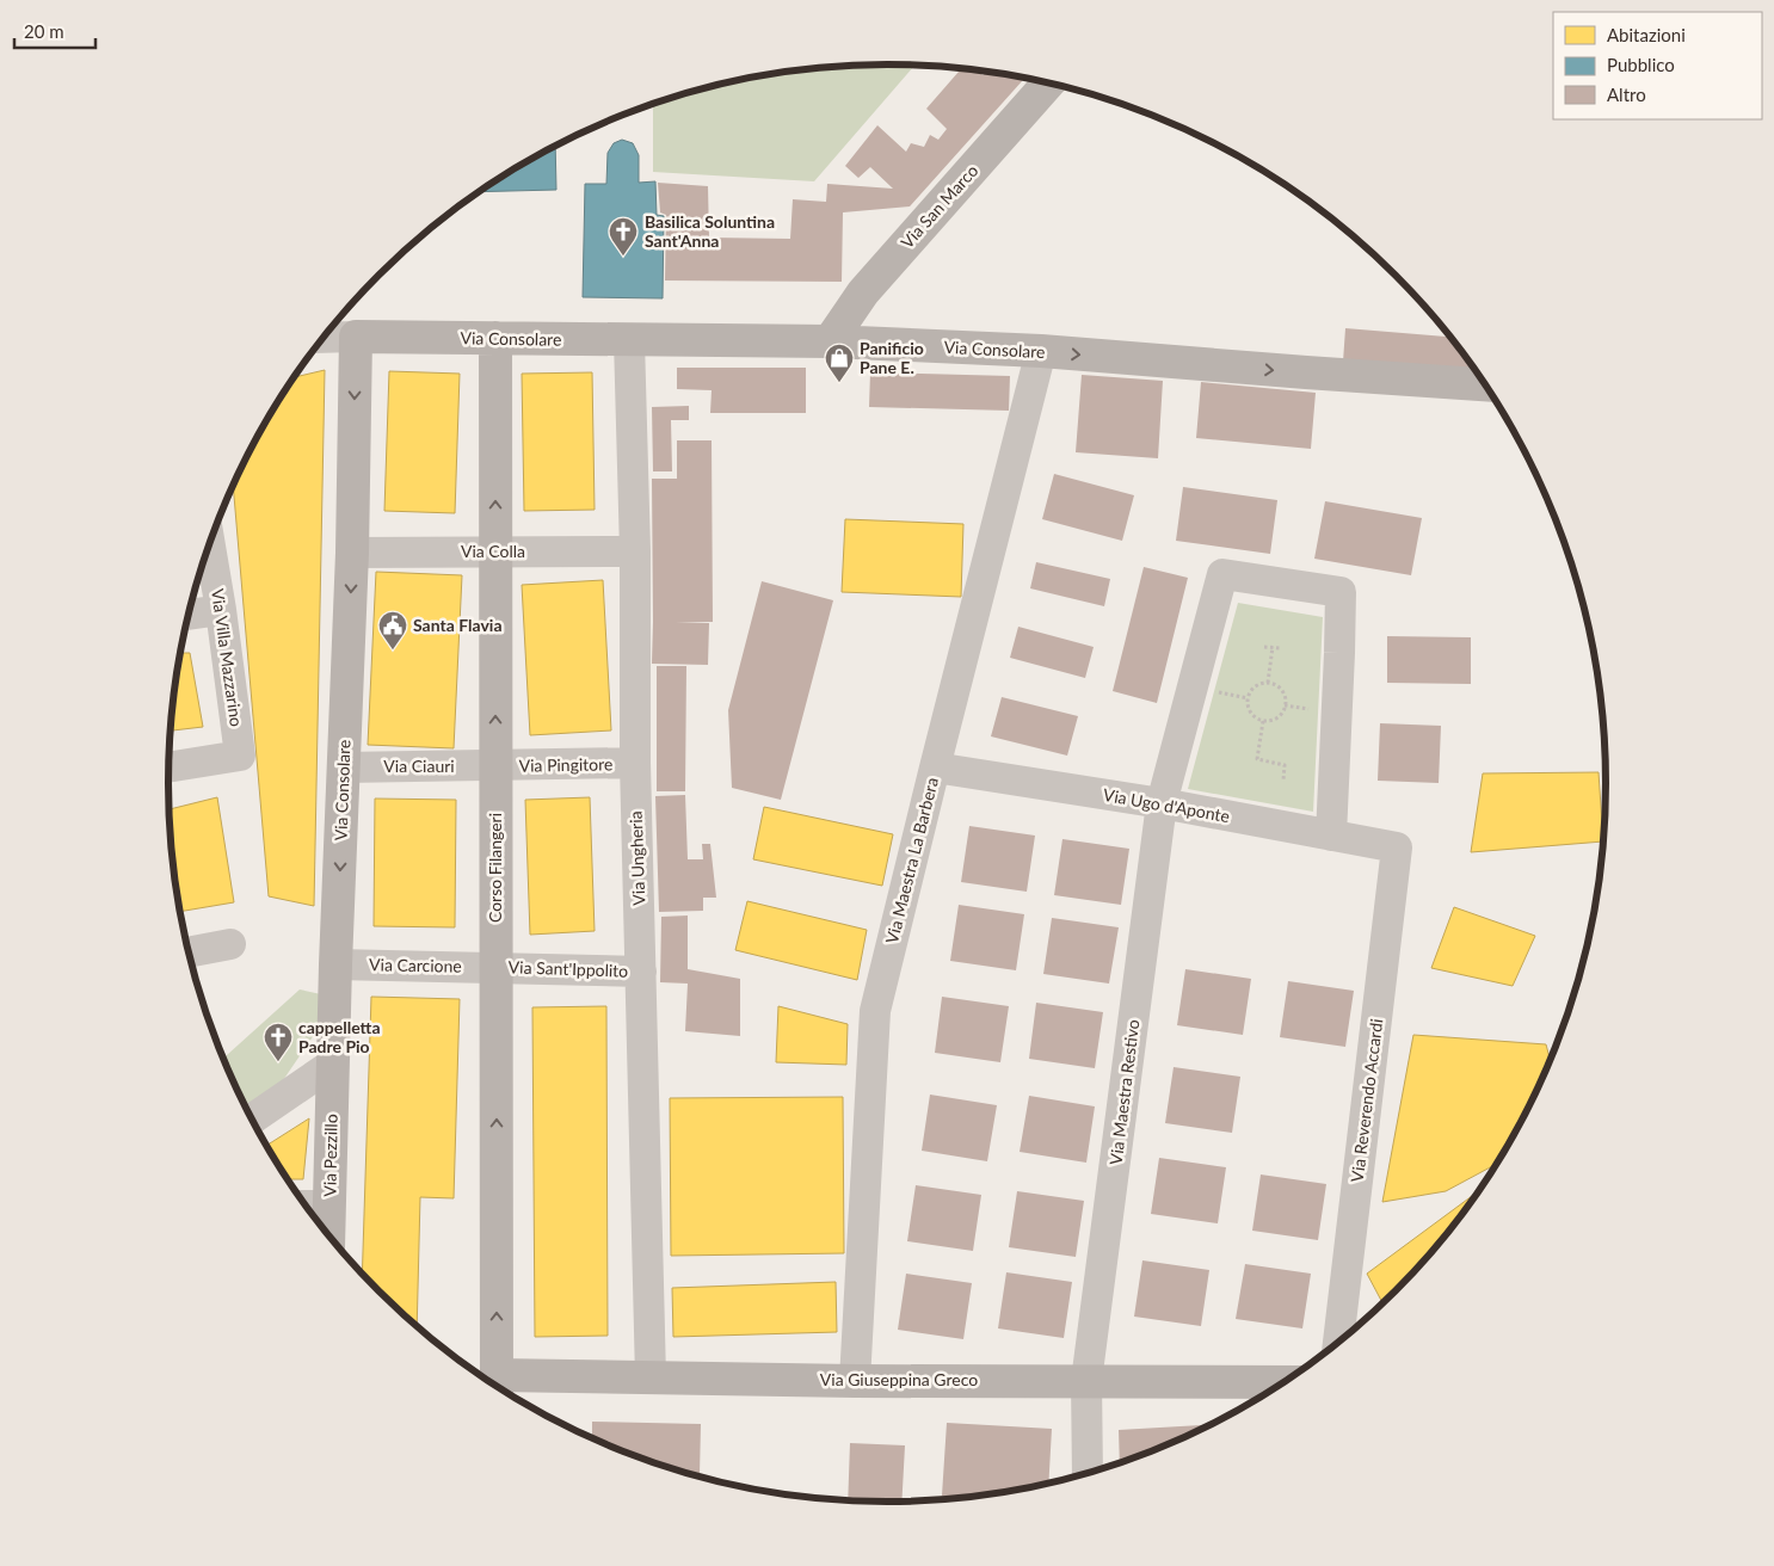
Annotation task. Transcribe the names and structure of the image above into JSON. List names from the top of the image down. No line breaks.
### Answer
{"streets":{"street":["Via San Marco","Via Consolare","Via Colla","Via Villa Mazzarino","Via Pingitore","Via Ciauri","Via Ugo d'Aponte","Via Ungheria","Via Maestra La Barbera","Corso Filangeri","Via Carcione","Via Sant'Ippolito","Via Maestra Restivo","Via Reverendo Accardi","Via Pezzillo","Via Giuseppina Greco"]},"crossings":[["Via San Marco","Via Consolare"],["Via Consolare","Via Colla"],["Via Consolare","Via Ciauri"],["Via Consolare","Via Ungheria"],["Via Consolare","Via Maestra La Barbera"],["Via Consolare","Corso Filangeri"],["Via Consolare","Via Carcione"],["Via Consolare","Via Pezzillo"],["Via Colla","Via Ungheria"],["Via Colla","Corso Filangeri"],["Via Pingitore","Via Ciauri"],["Via Pingitore","Via Ungheria"],["Via Pingitore","Corso Filangeri"],["Via Ciauri","Corso Filangeri"],["Via Ugo d'Aponte","Via Maestra La Barbera"],["Via Ugo d'Aponte","Via Maestra Restivo"],["Via Ugo d'Aponte","Via Reverendo Accardi"],["Via Ungheria","Via Sant'Ippolito"],["Via Ungheria","Via Giuseppina Greco"],["Via Maestra La Barbera","Via Giuseppina Greco"],["Corso Filangeri","Via Carcione"],["Corso Filangeri","Via Sant'Ippolito"],["Via Carcione","Via Sant'Ippolito"],["Via Maestra Restivo","Via Giuseppina Greco"]],"one_way":["Corso Filangeri"],"places":{"church":["Basilica Soluntina Sant'Anna","cappelletta Padre Pio"],"shop":["Panificio Pane E."],"public building":["Santa Flavia"]},"legend":["Abitazioni","Pubblico","Altro"],"scale_bar":"20 m"}
